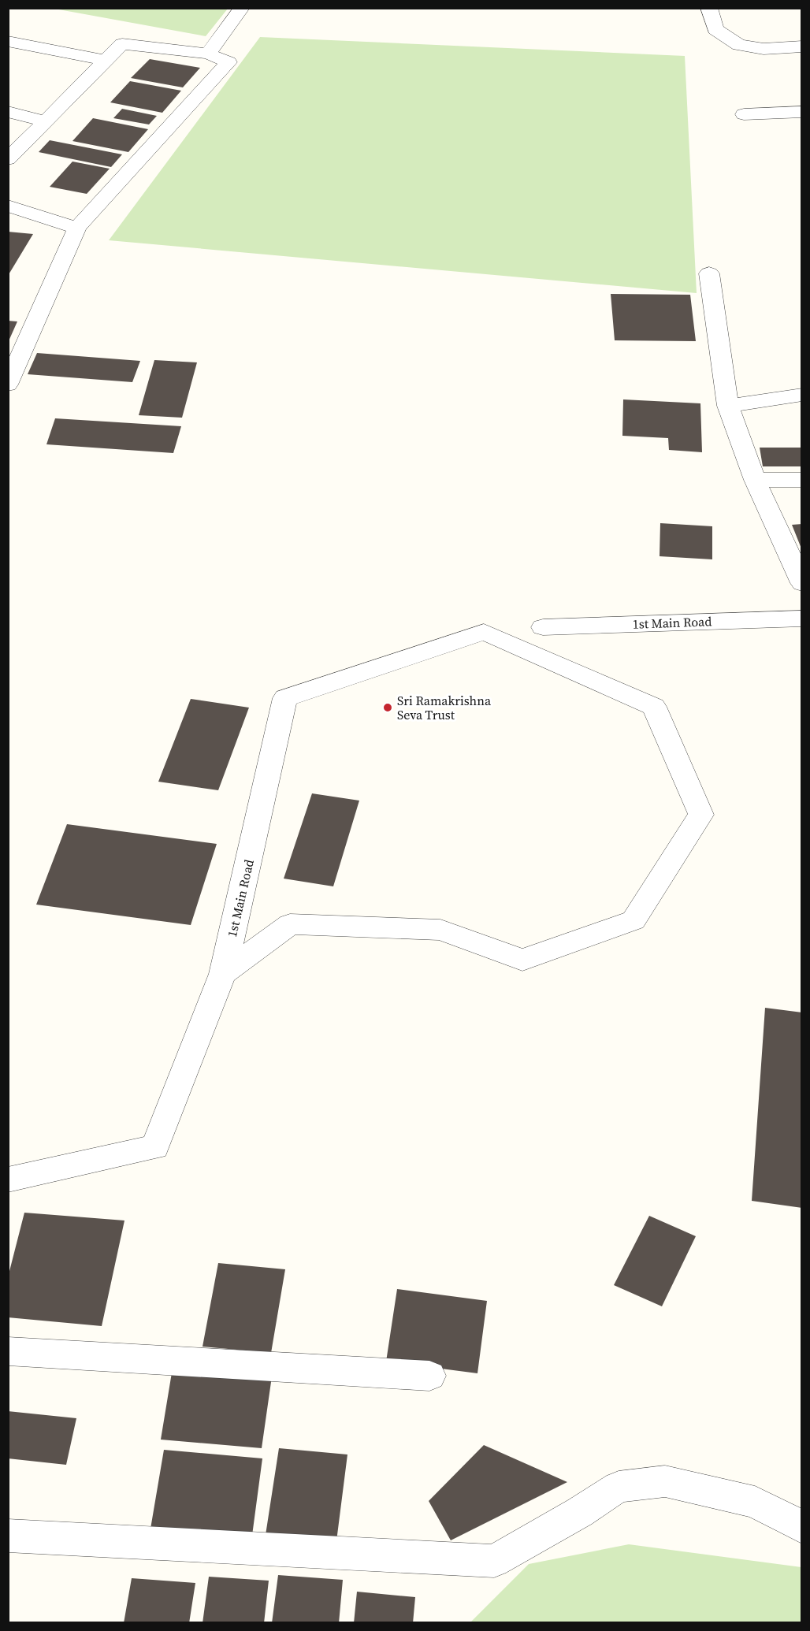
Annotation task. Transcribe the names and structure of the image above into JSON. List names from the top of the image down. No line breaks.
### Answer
{"streets":{"street":["1st Main Road"]},"places":["Sri Ramakrishna Seva Trust"]}
